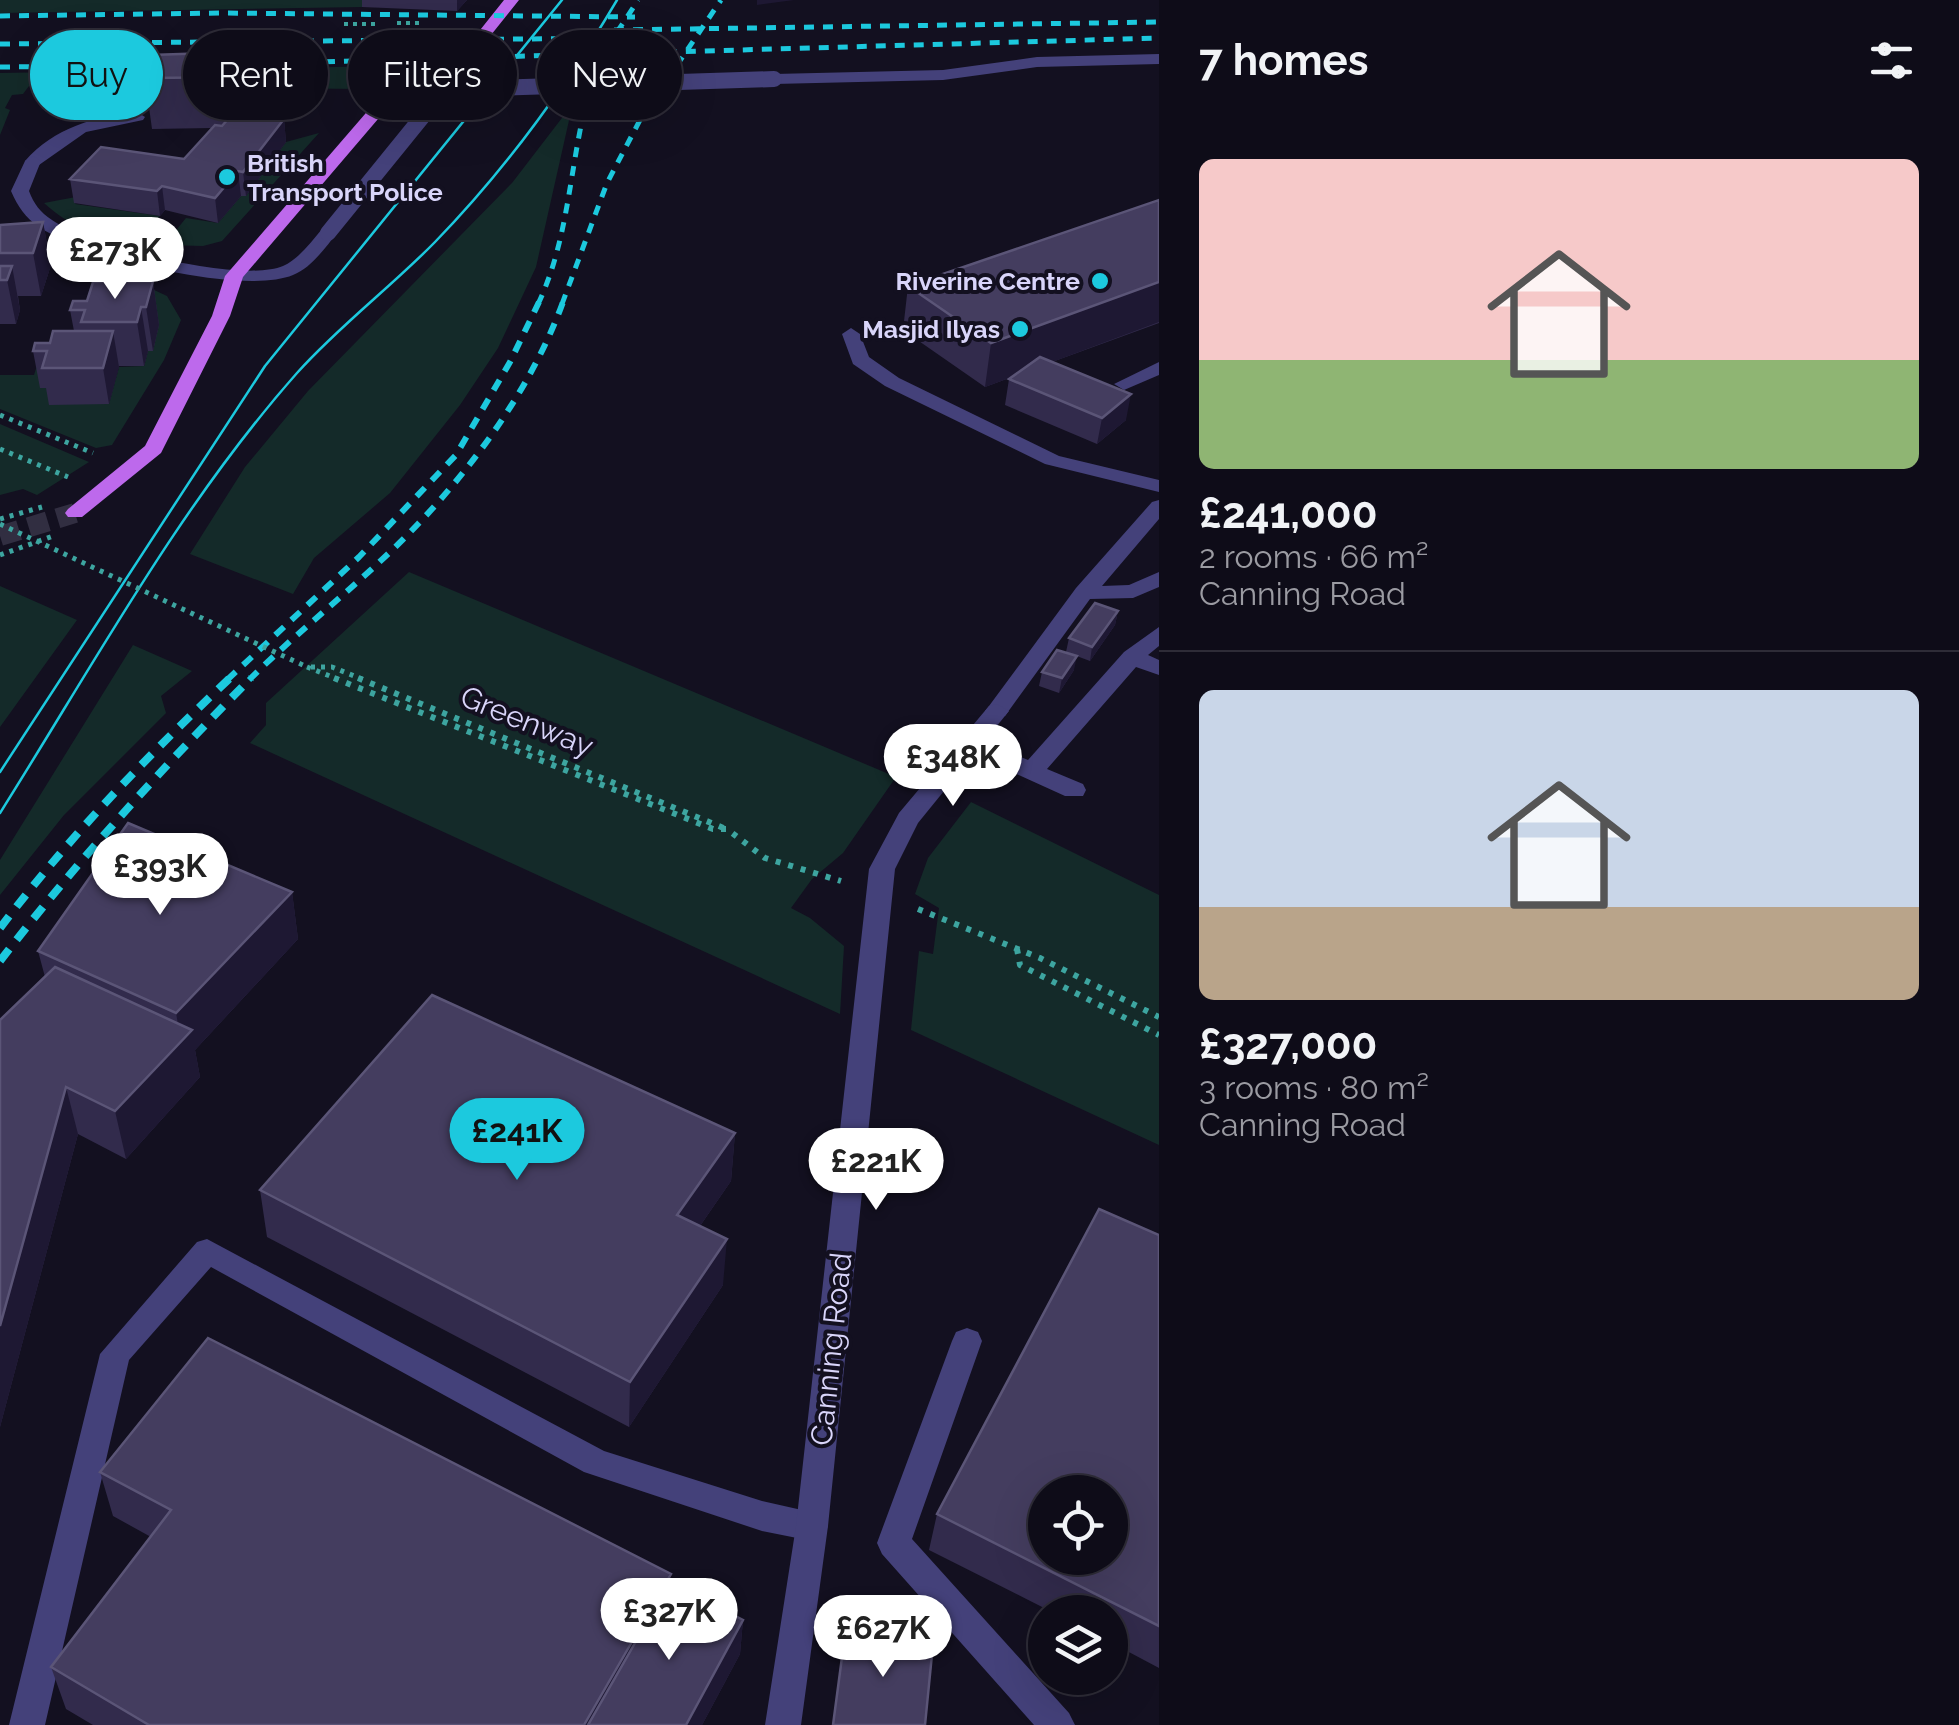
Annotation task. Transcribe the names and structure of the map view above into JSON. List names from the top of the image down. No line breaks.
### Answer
{"streets":{"street":["Canning Road"],"path":["Greenway"]},"places":["British Transport Police","Riverine Centre","Masjid Ilyas"],"page":{"heading":"7 homes","chip":["Buy","Rent","Filters","New"],"list":[{"name":"£241,000","note":"2 rooms · 66 m² · Canning Road"},{"name":"£327,000","note":"3 rooms · 80 m² · Canning Road"}],"price":["£273K","£348K","£393K","£241K","£221K","£327K","£627K"]}}
